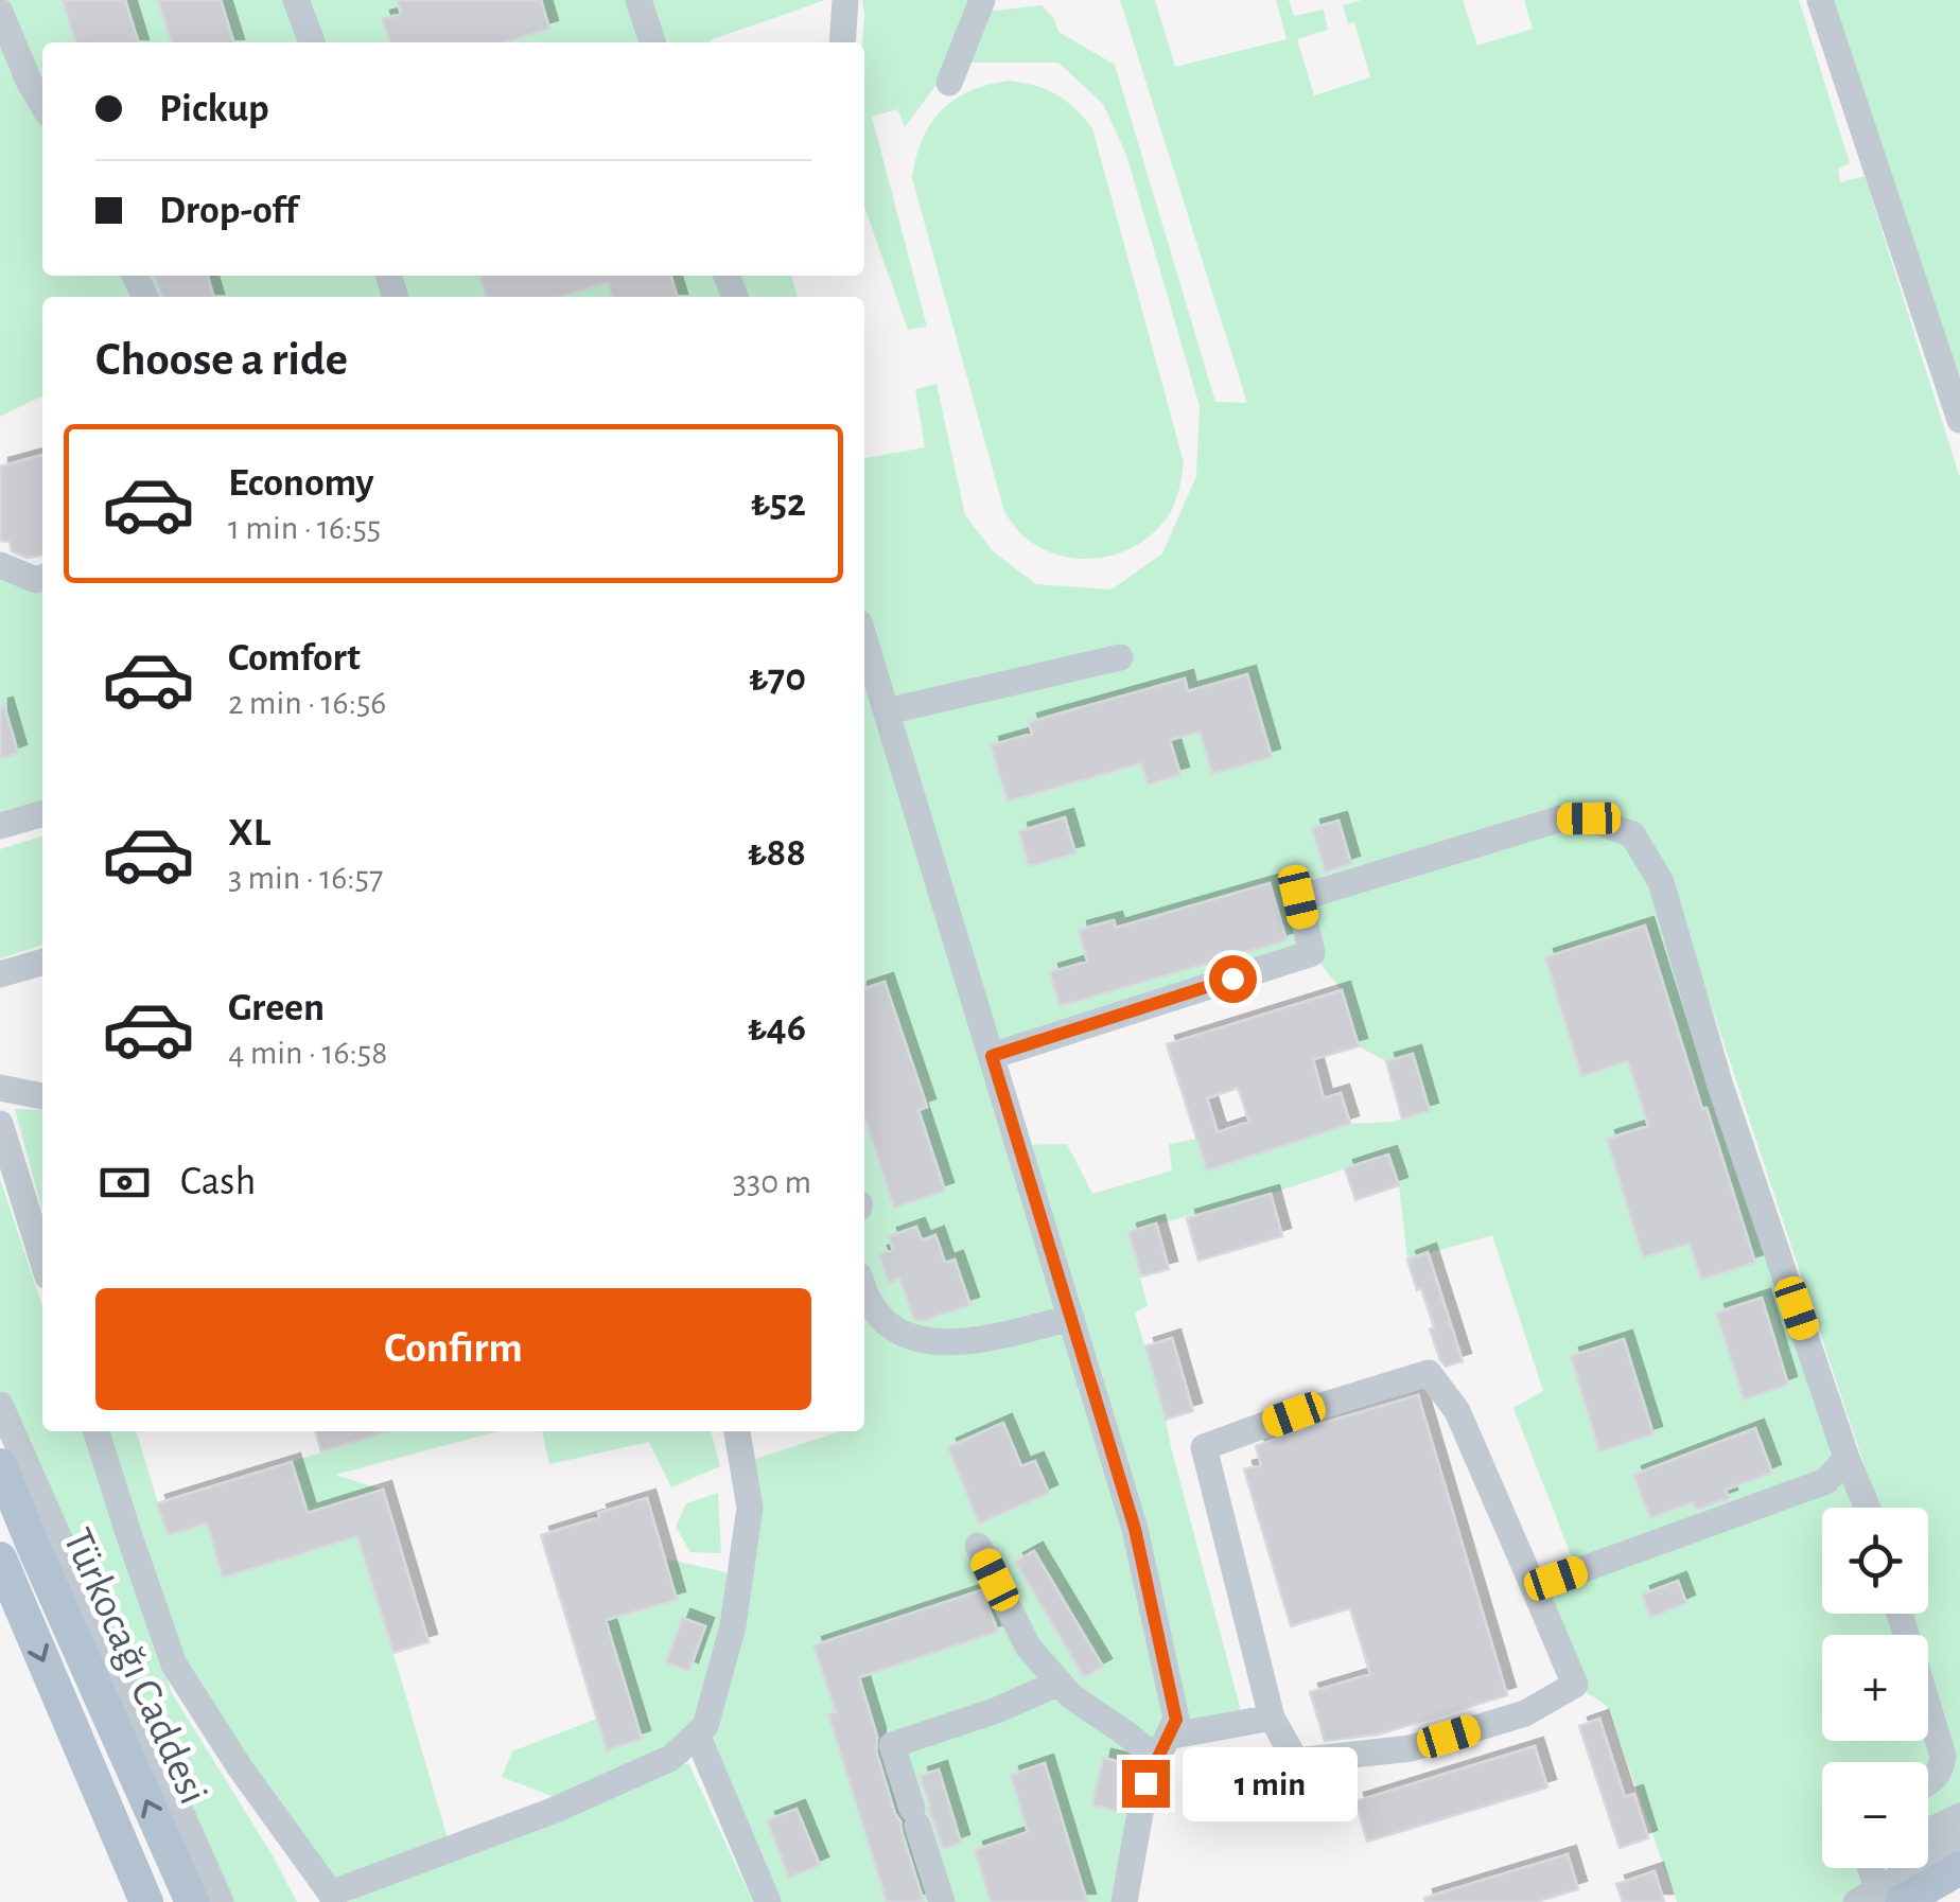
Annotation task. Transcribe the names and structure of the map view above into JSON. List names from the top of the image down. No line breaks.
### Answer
{"streets":{"main road":["Türkocağı Caddesi"]},"page":{"banner":["Pickup","Drop-off"],"heading":"Choose a ride","list":[{"name":"Economy","note":"1 min · 16:55","value":"₺52"},{"name":"Comfort","note":"2 min · 16:56","value":"₺70"},{"name":"XL","note":"3 min · 16:57","value":"₺88"},{"name":"Green","note":"4 min · 16:58","value":"₺46"}],"pay":["Cash","330 m"],"buttons":"Confirm","map_buttons":["+","−"],"bubble":"1 min"}}
